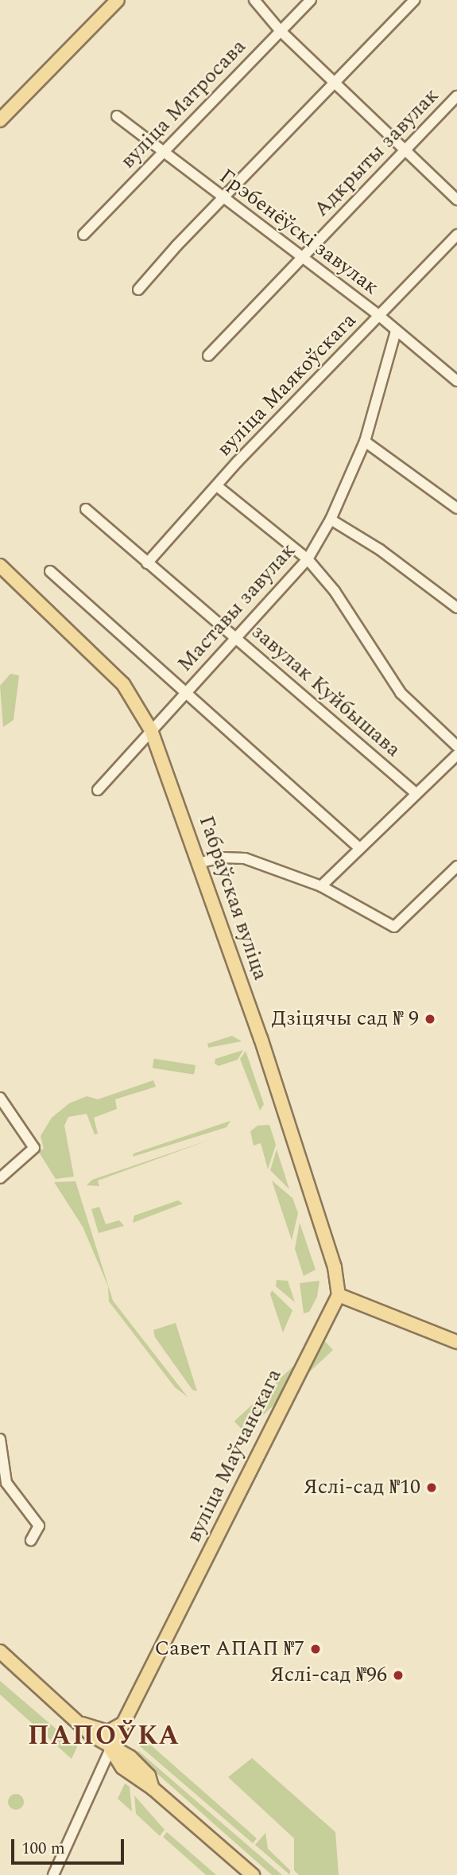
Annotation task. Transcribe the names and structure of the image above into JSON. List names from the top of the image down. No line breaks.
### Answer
{"streets":{"main road":["Габраўская вуліца","вуліца Маўчанскага"],"street":["вуліца Матросава","Адкрыты завулак","Грэбенёўскі завулак","вуліца Маякоўскага","Маставы завулак","завулак Куйбышава"]},"crossings":[["вуліца Матросава","Грэбенёўскі завулак"],["Адкрыты завулак","Грэбенёўскі завулак"],["Грэбенёўскі завулак","вуліца Маякоўскага"],["Грэбенёўскі завулак","Маставы завулак"],["вуліца Маякоўскага","завулак Куйбышава"],["Маставы завулак","завулак Куйбышава"],["Маставы завулак","Габраўская вуліца"],["Габраўская вуліца","вуліца Маўчанскага"]],"districts":["ПАПОЎКА"],"places":["Дзіцячы сад № 9","Яслі-сад №10","Савет АПАП №7","Яслі-сад №96"],"scale_bar":"100 m"}
